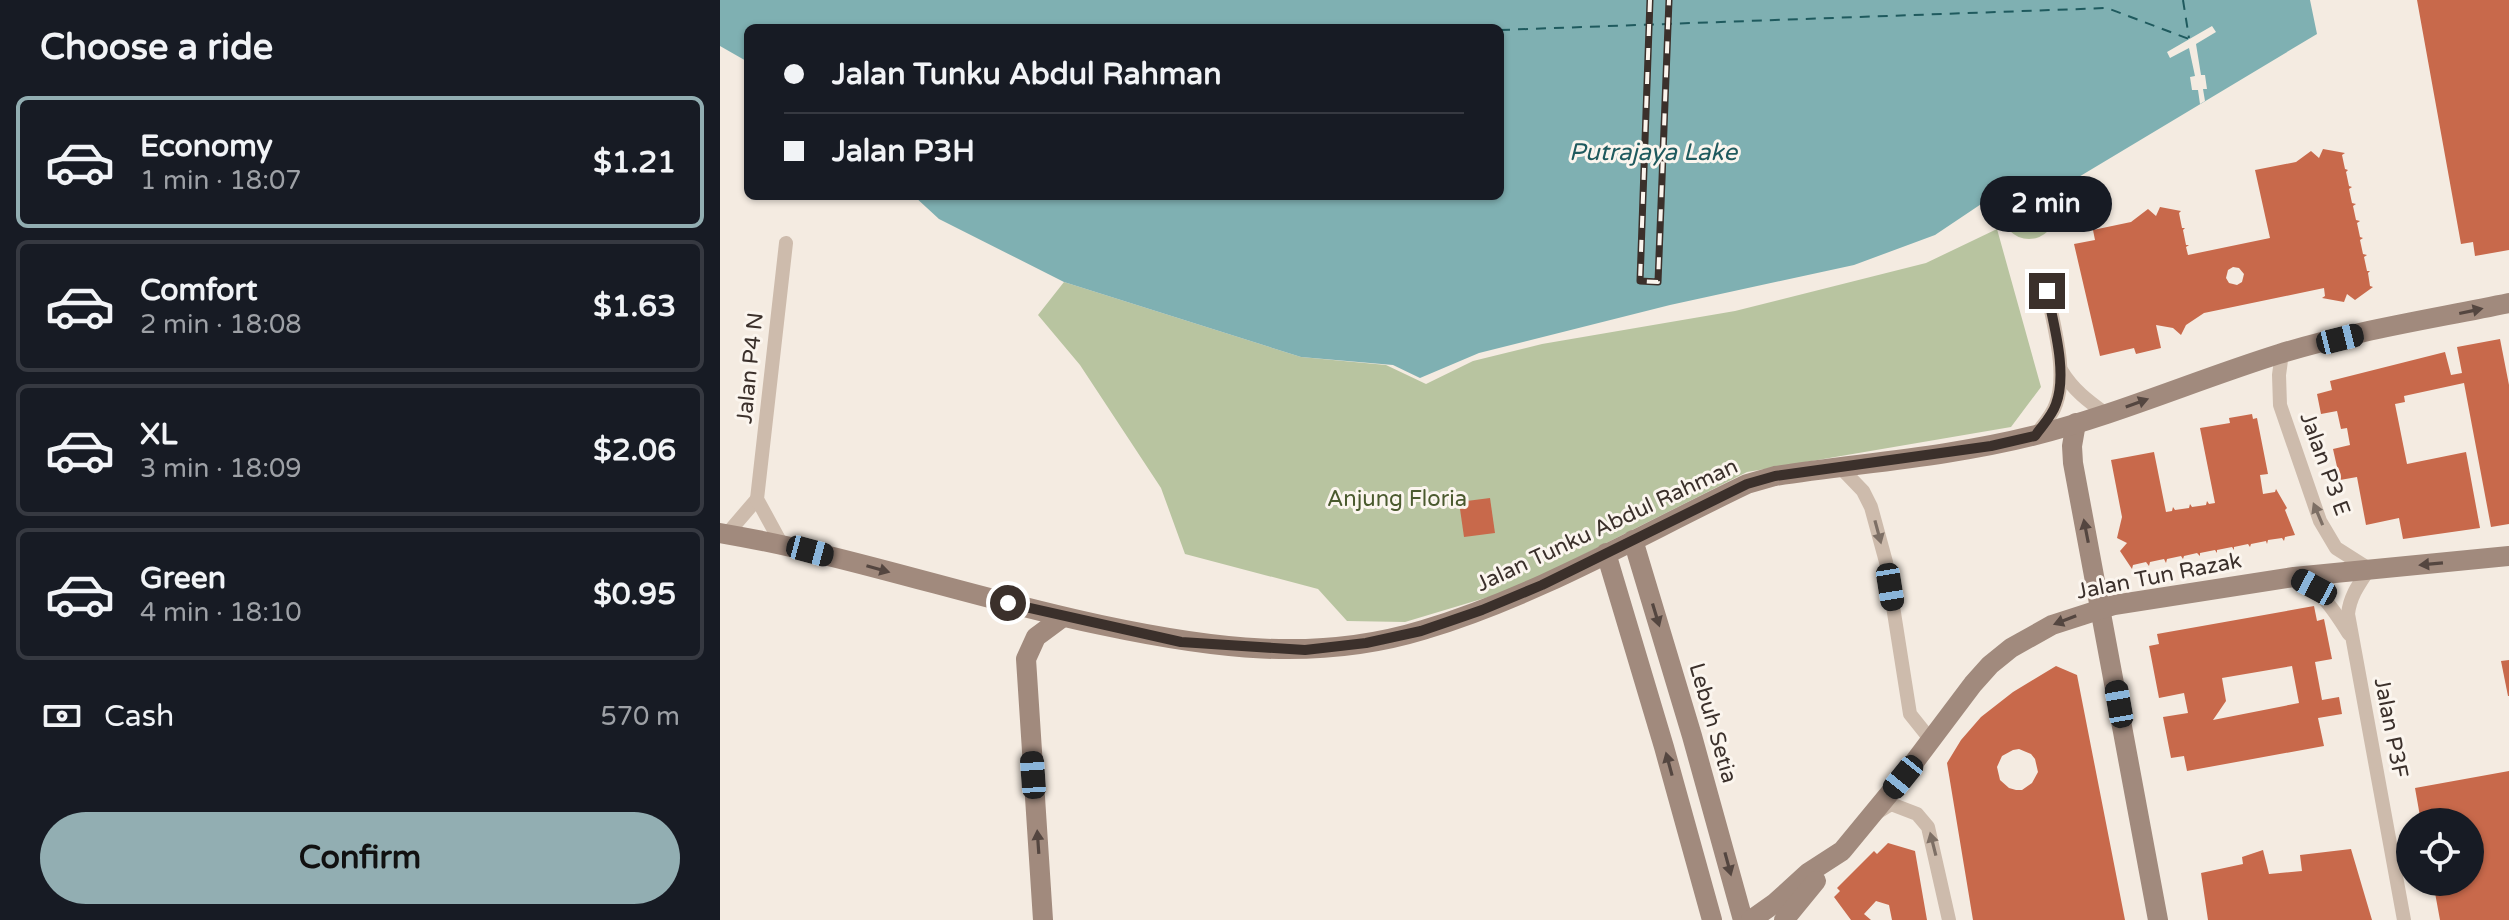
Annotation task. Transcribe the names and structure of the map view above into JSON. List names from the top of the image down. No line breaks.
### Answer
{"streets":{"street":["Jalan P4 N","Jalan P3 E","Jalan Tunku Abdul Rahman","Jalan Tun Razak","Lebuh Setia","Jalan P3F"]},"crossings":[["Jalan P3 E","Jalan Tunku Abdul Rahman"],["Jalan P3 E","Jalan Tun Razak"],["Jalan P3 E","Jalan P3F"],["Jalan Tunku Abdul Rahman","Lebuh Setia"],["Jalan Tun Razak","Jalan P3F"]],"one_way":["Jalan P3 E","Jalan Tunku Abdul Rahman","Jalan Tun Razak"],"water":["Putrajaya Lake"],"parks":["Anjung Floria"],"page":{"heading":"Choose a ride","banner":["Jalan Tunku Abdul Rahman","Jalan P3H"],"list":[{"name":"Economy","note":"1 min · 18:07","value":"$1.21"},{"name":"Comfort","note":"2 min · 18:08","value":"$1.63"},{"name":"XL","note":"3 min · 18:09","value":"$2.06"},{"name":"Green","note":"4 min · 18:10","value":"$0.95"}],"bubble":"2 min","pay":["Cash","570 m"],"buttons":"Confirm"}}
